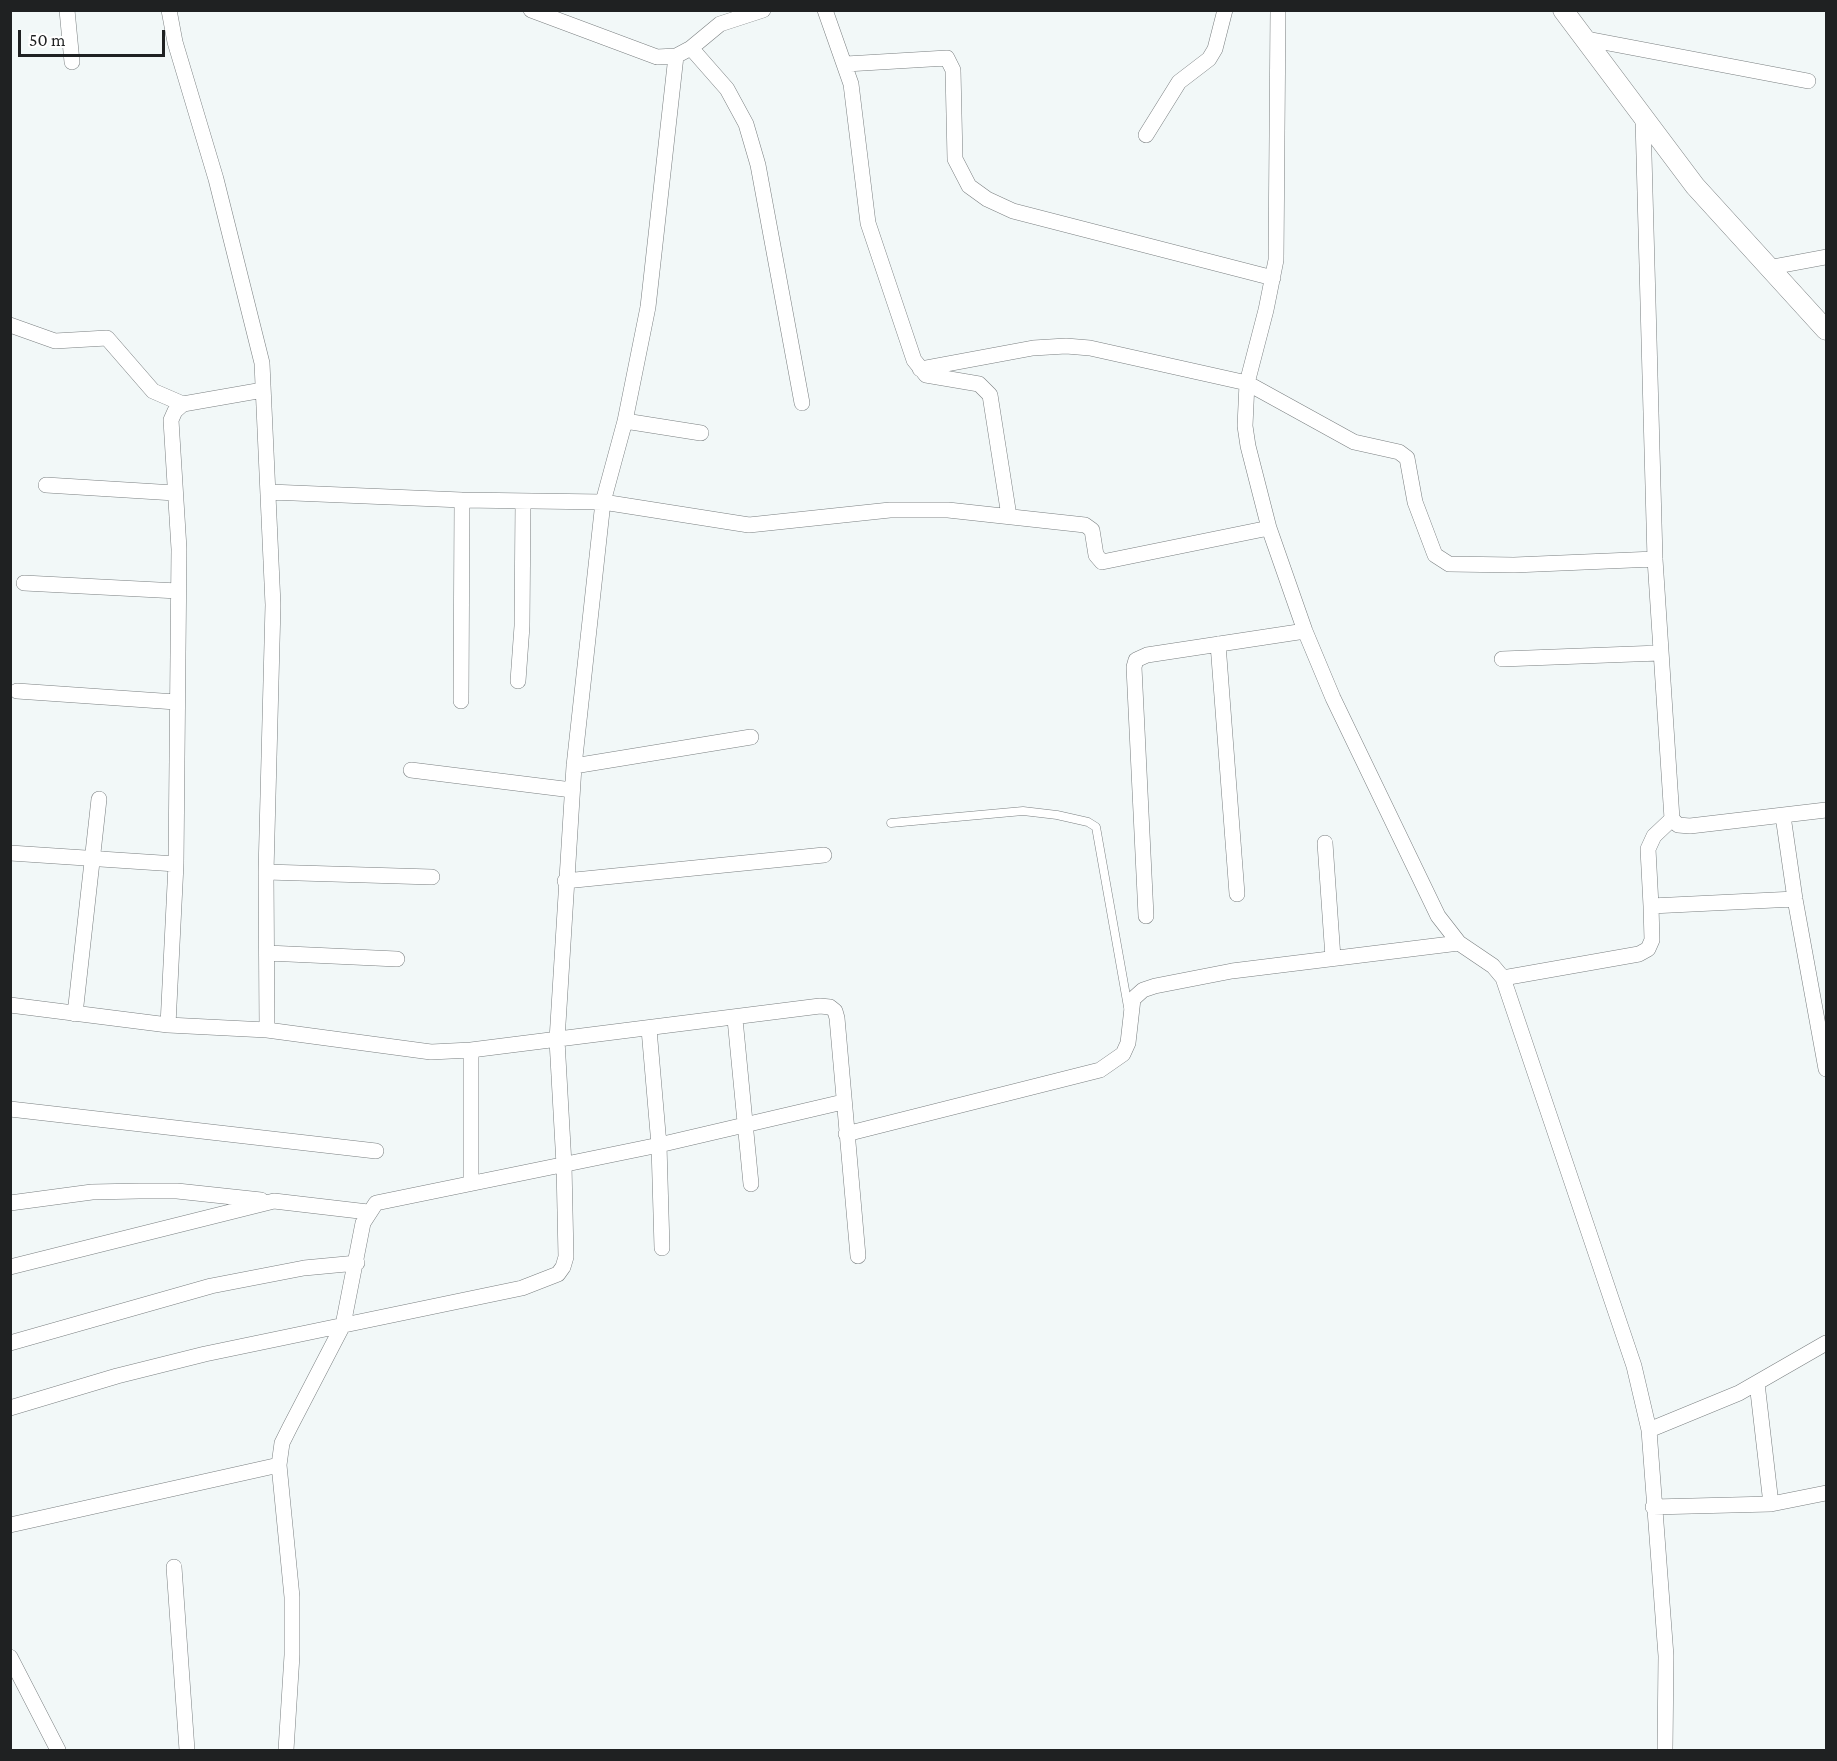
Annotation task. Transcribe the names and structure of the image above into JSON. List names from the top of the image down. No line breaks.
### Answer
{"scale_bar":"50 m"}
